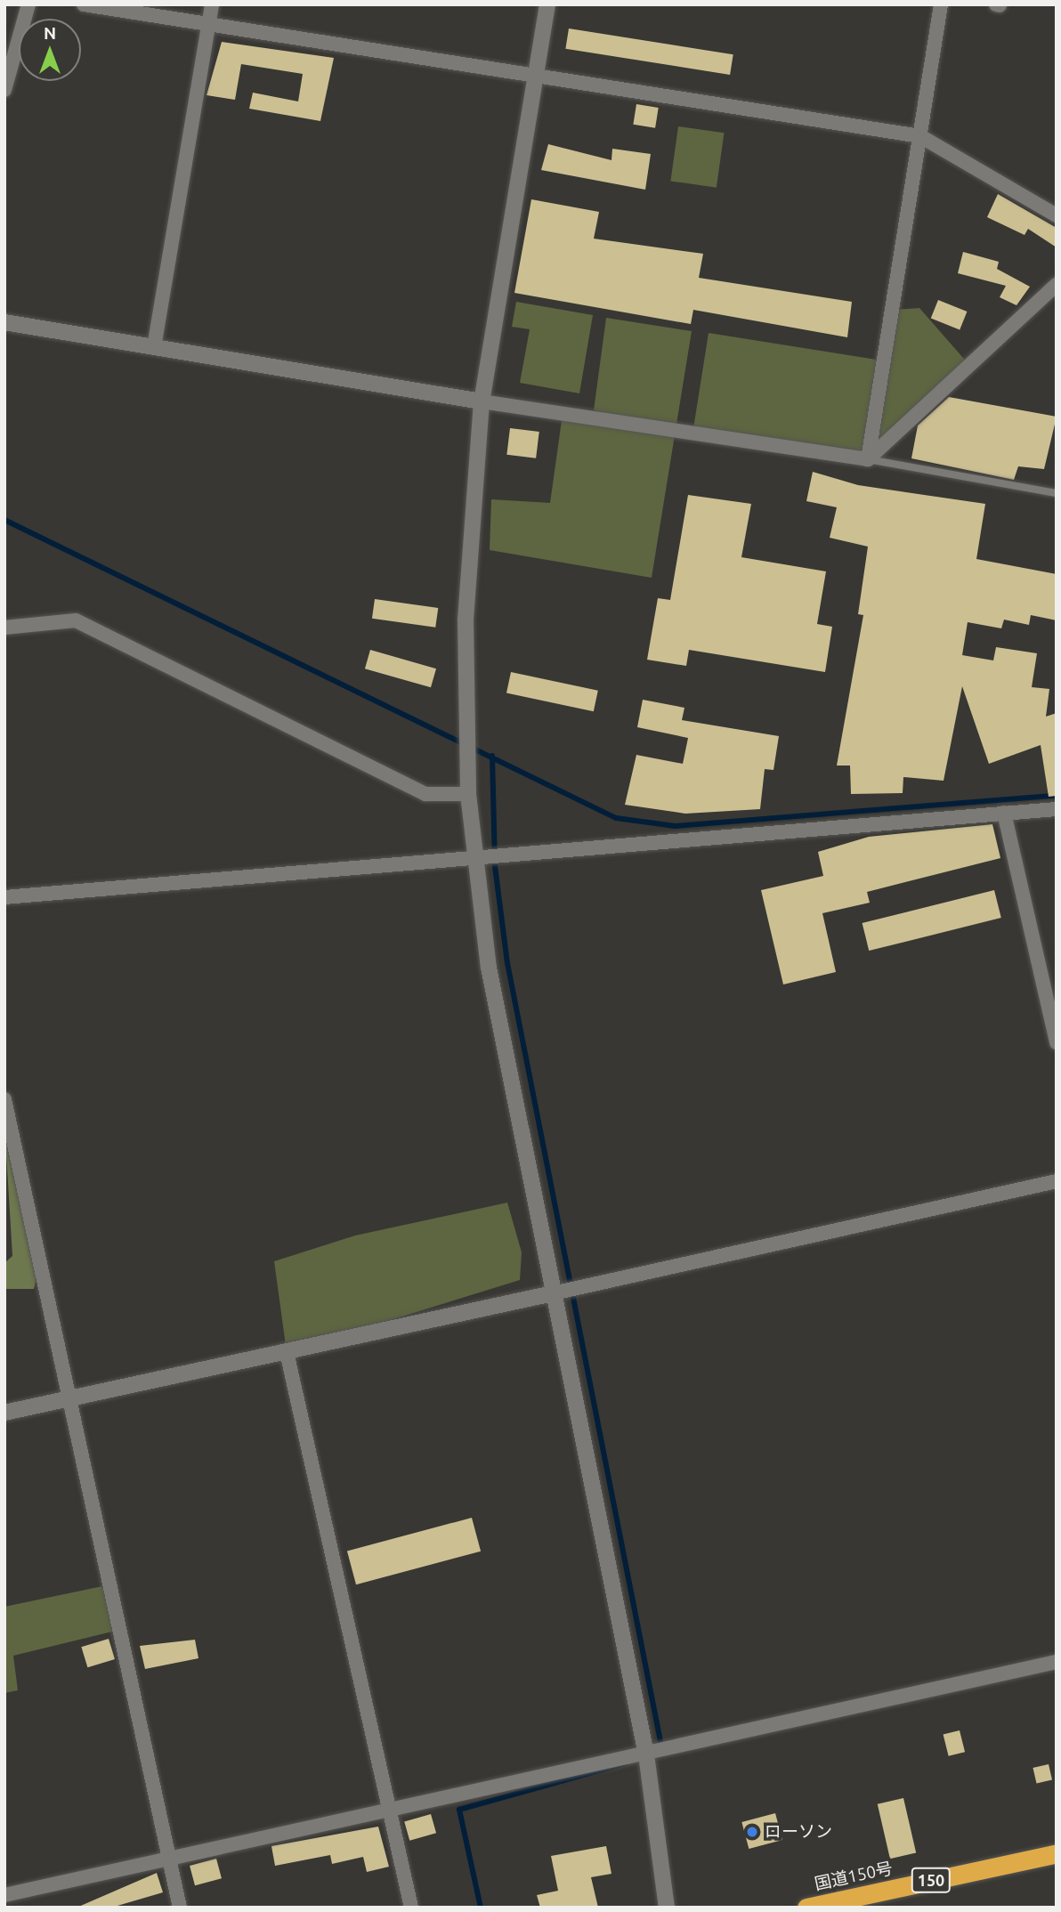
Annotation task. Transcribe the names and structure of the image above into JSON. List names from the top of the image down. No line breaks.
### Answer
{"streets":{"highway":["国道150号","150"]},"places":["ローソン"],"north":"top"}
